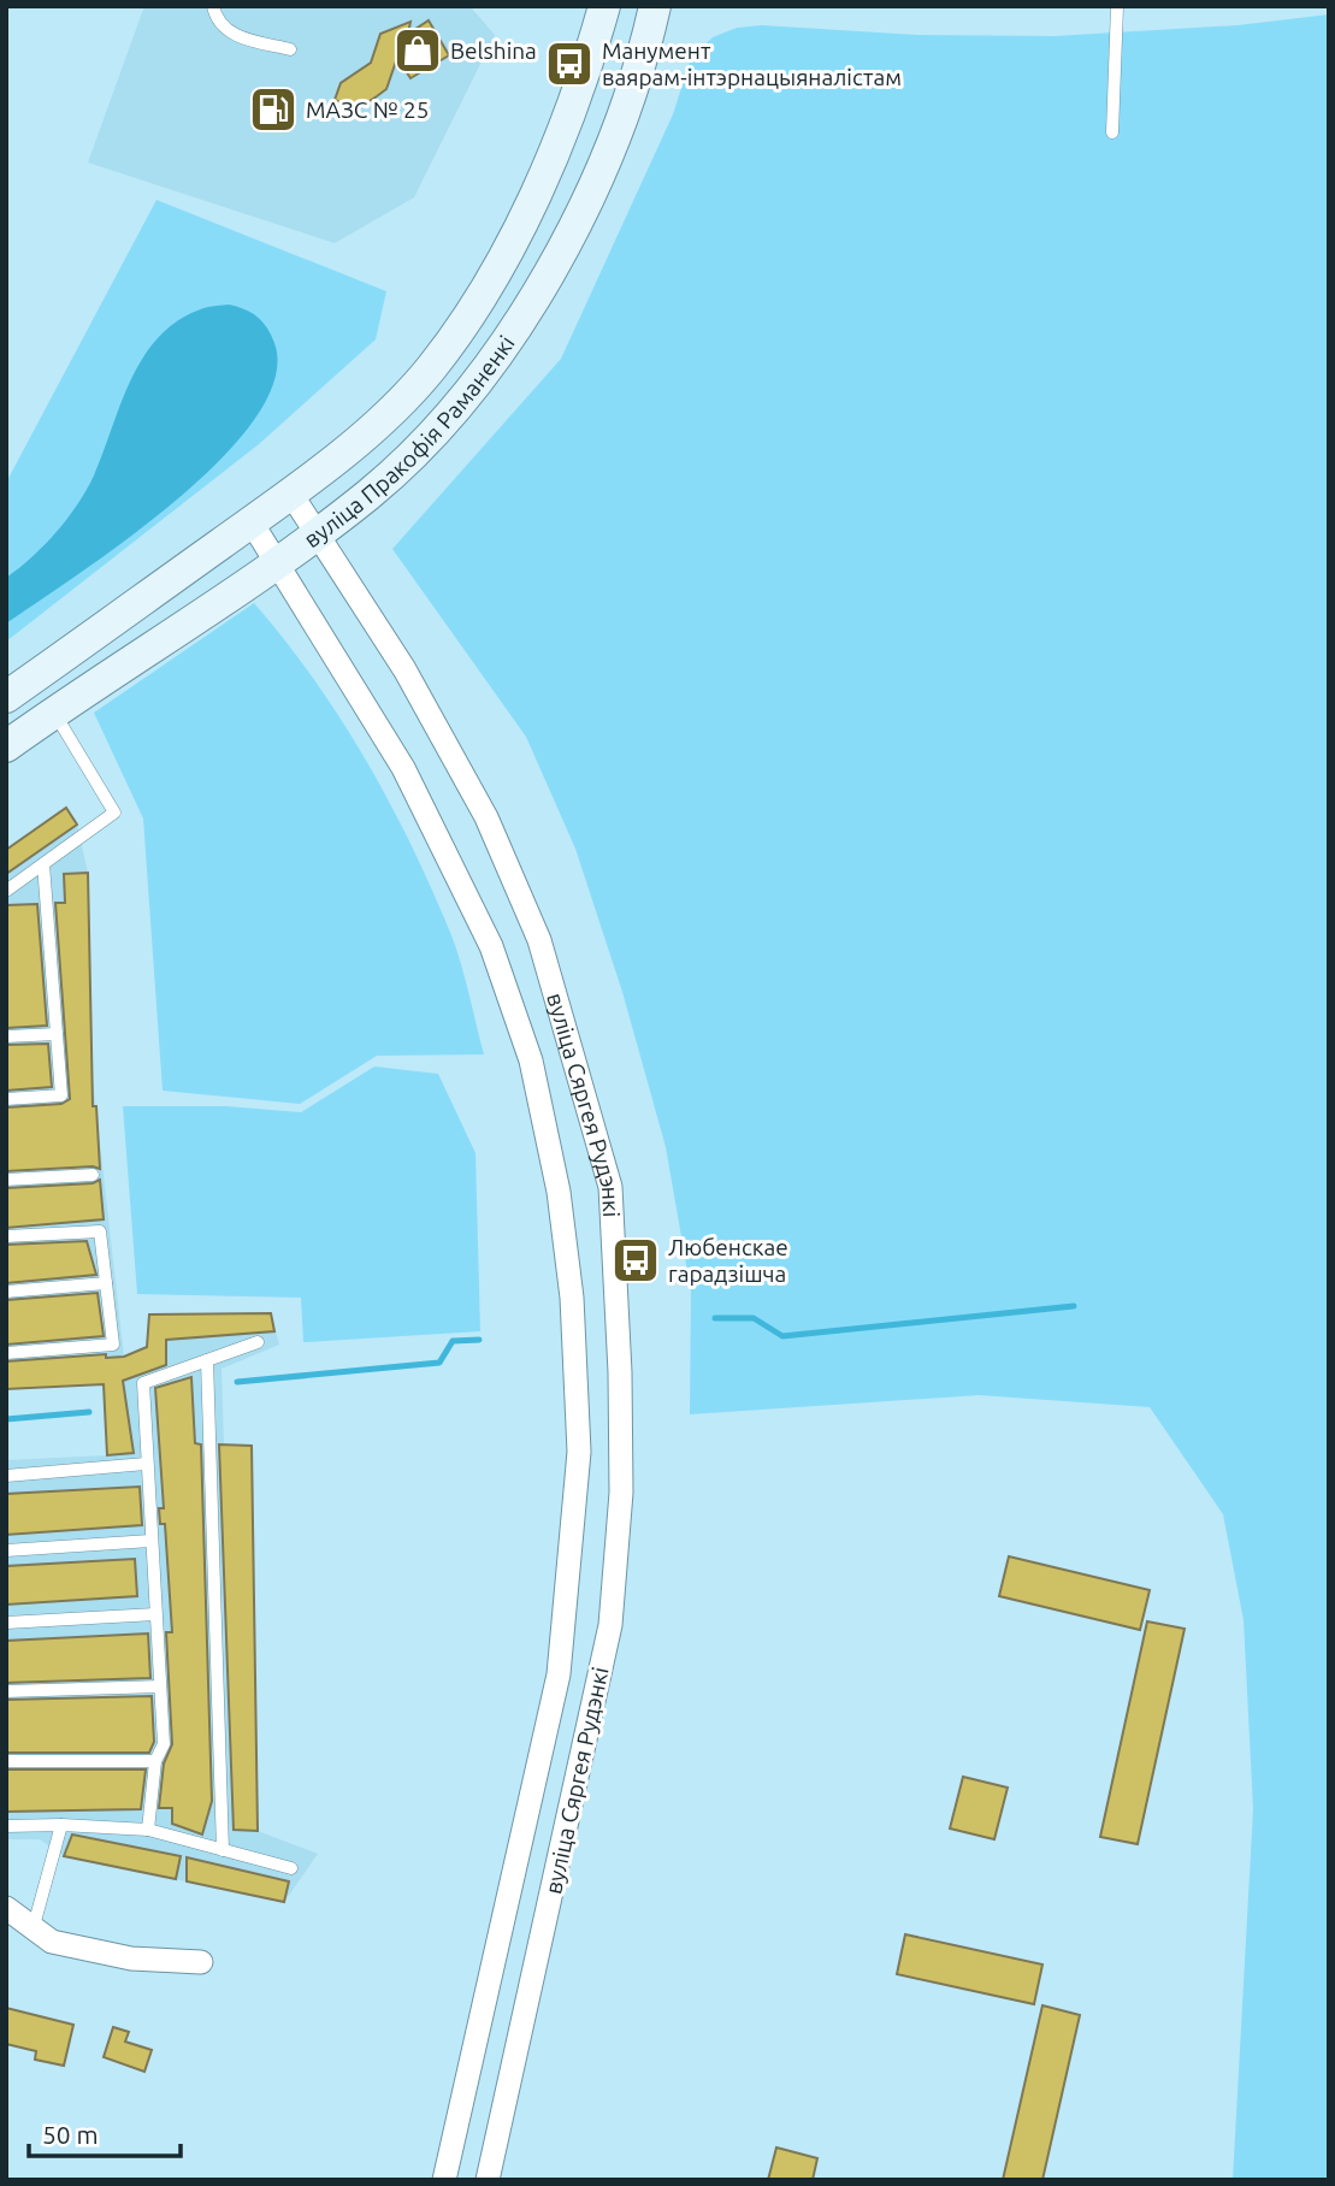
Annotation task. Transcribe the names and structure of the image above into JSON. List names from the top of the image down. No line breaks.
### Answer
{"streets":{"street":["вуліца Пракофія Раманенкі","вуліца Сяргея Рудэнкі"]},"crossings":[["вуліца Пракофія Раманенкі","вуліца Сяргея Рудэнкі"]],"places":{"shop":["Belshina"],"bus stop":["Манумент ваярам-інтэрнацыяналістам","Любенскае гарадзішча"],"fuel station":["МАЗС № 25"]},"scale_bar":"50 m"}
